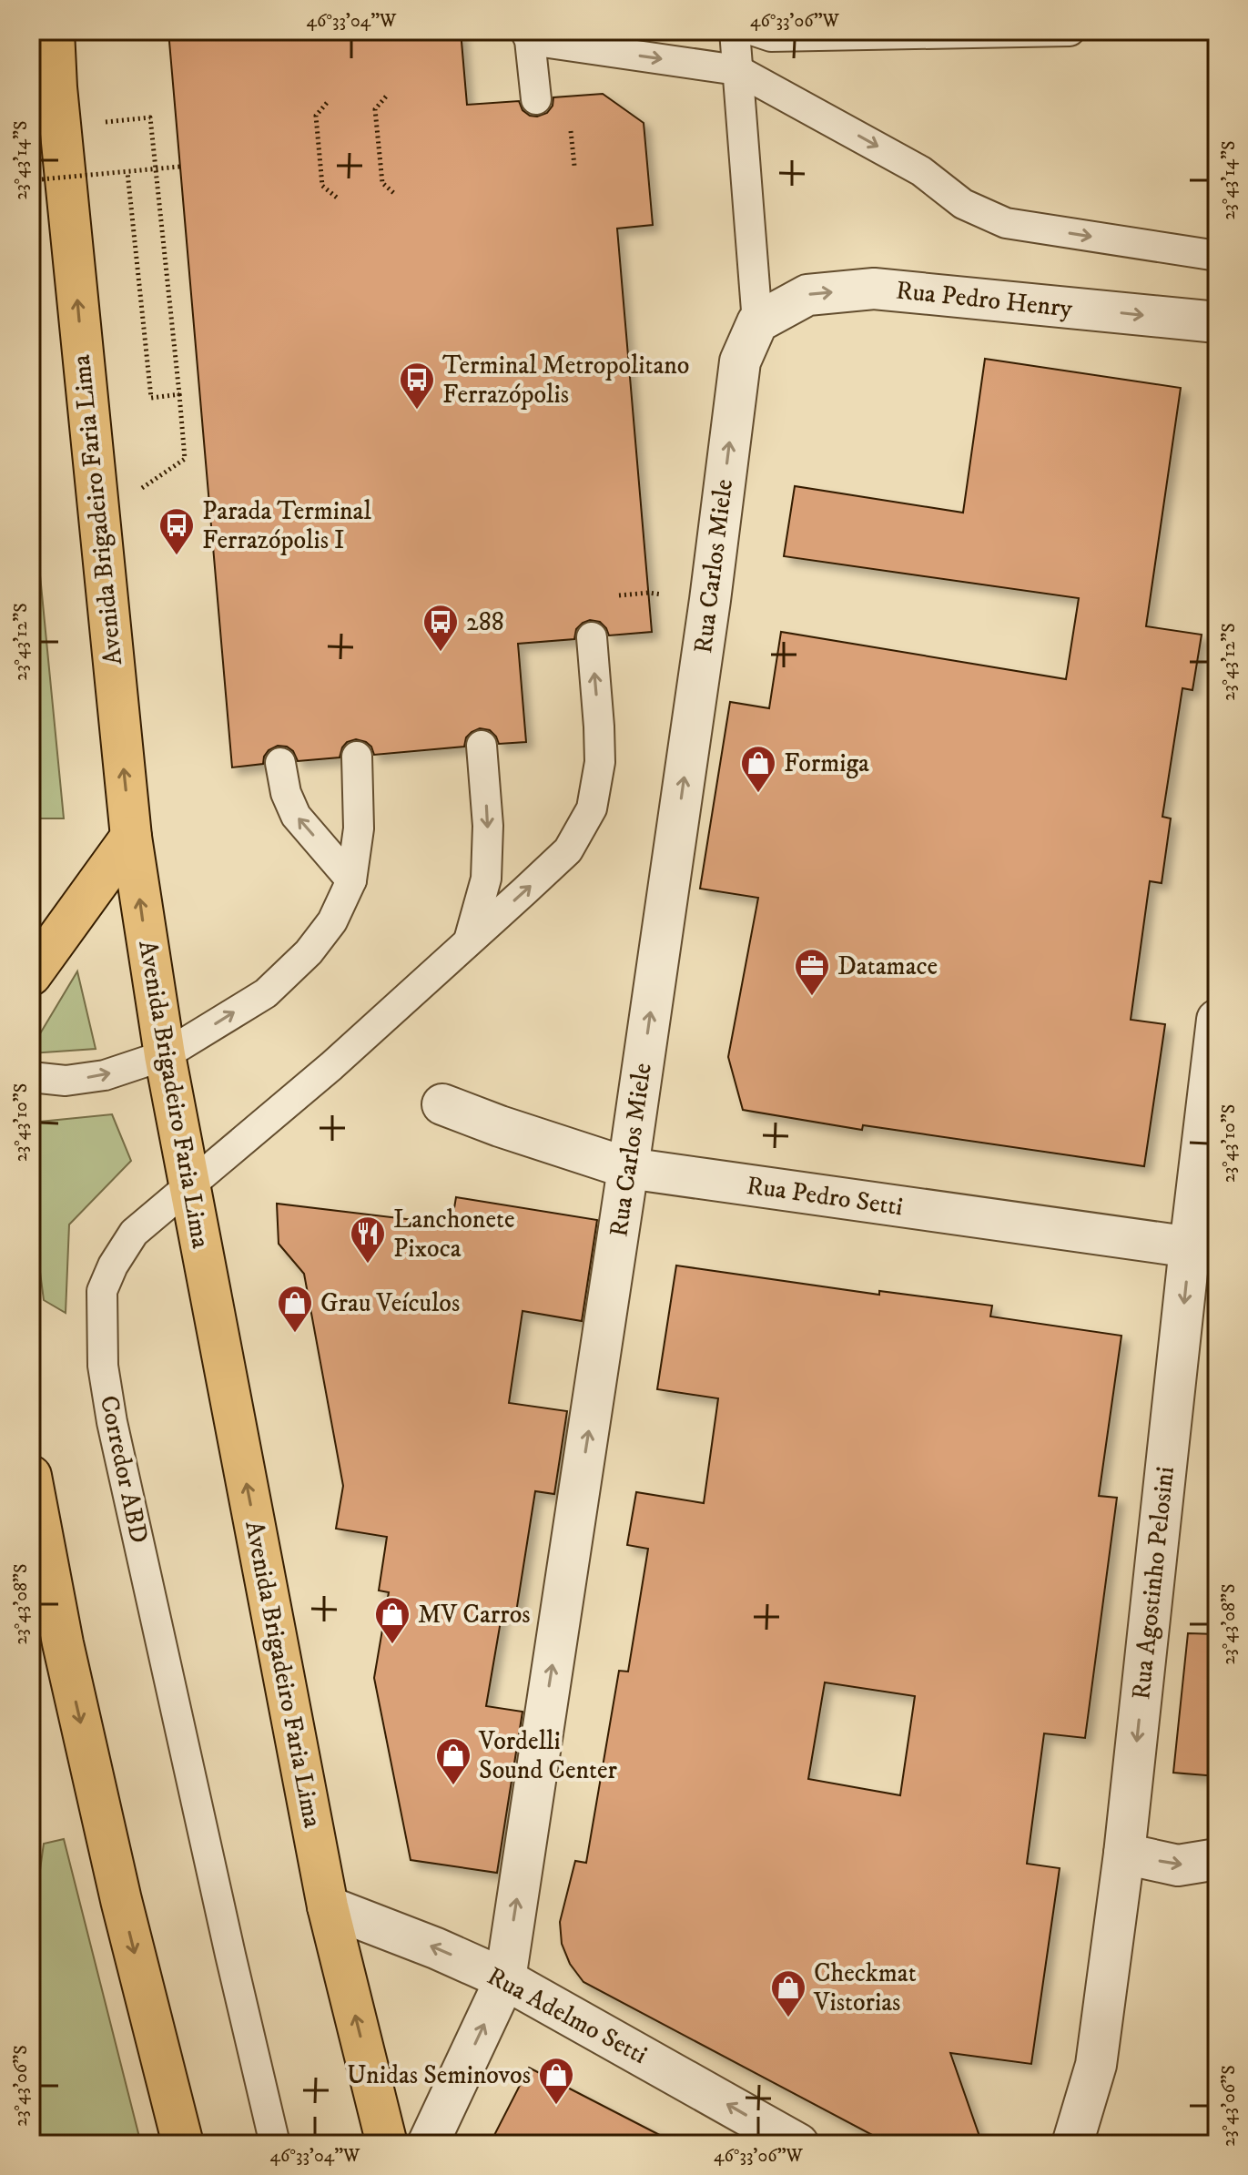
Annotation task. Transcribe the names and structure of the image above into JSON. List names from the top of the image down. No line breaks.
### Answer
{"streets":{"main road":["Avenida Brigadeiro Faria Lima"],"street":["Rua Pedro Henry","Rua Carlos Miele","Rua Pedro Setti","Rua Agostinho Pelosini","Rua Adelmo Setti"],"lane":["Corredor ABD"]},"crossings":[["Rua Pedro Henry","Rua Carlos Miele"],["Avenida Brigadeiro Faria Lima","Corredor ABD"],["Avenida Brigadeiro Faria Lima","Rua Adelmo Setti"],["Rua Carlos Miele","Rua Pedro Setti"],["Rua Carlos Miele","Rua Adelmo Setti"],["Rua Pedro Setti","Rua Agostinho Pelosini"]],"one_way":["Rua Pedro Henry","Rua Carlos Miele","Rua Agostinho Pelosini","Rua Adelmo Setti"],"places":{"bus stop":["Terminal Metropolitano Ferrazópolis","Parada Terminal Ferrazópolis I","288"],"shop":["Formiga","Grau Veículos","MV Carros","Vordelli Sound Center","Checkmat Vistorias","Unidas Seminovos"],"office":["Datamace"],"restaurant":["Lanchonete Pixoca"]},"coordinates":["46°33'04\"W","46°33'06\"W","23°43'14\"S","23°43'12\"S","23°43'10\"S","23°43'08\"S","23°43'06\"S"]}
